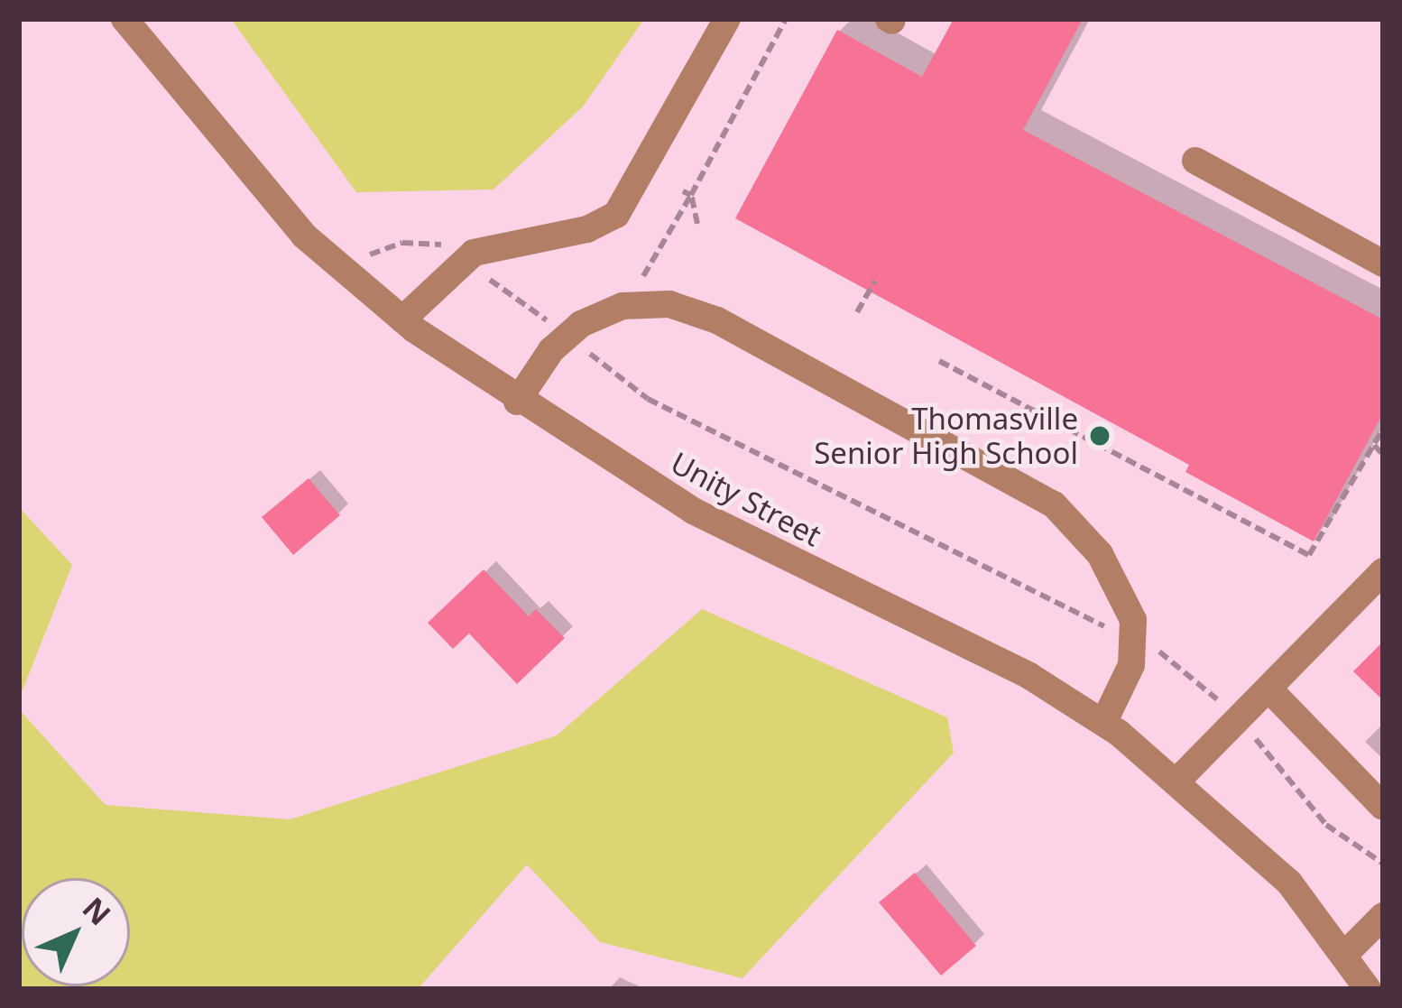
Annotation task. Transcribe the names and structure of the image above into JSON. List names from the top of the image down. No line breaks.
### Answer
{"streets":{"street":["Unity Street"]},"places":["Thomasville Senior High School"],"north":"top right"}
